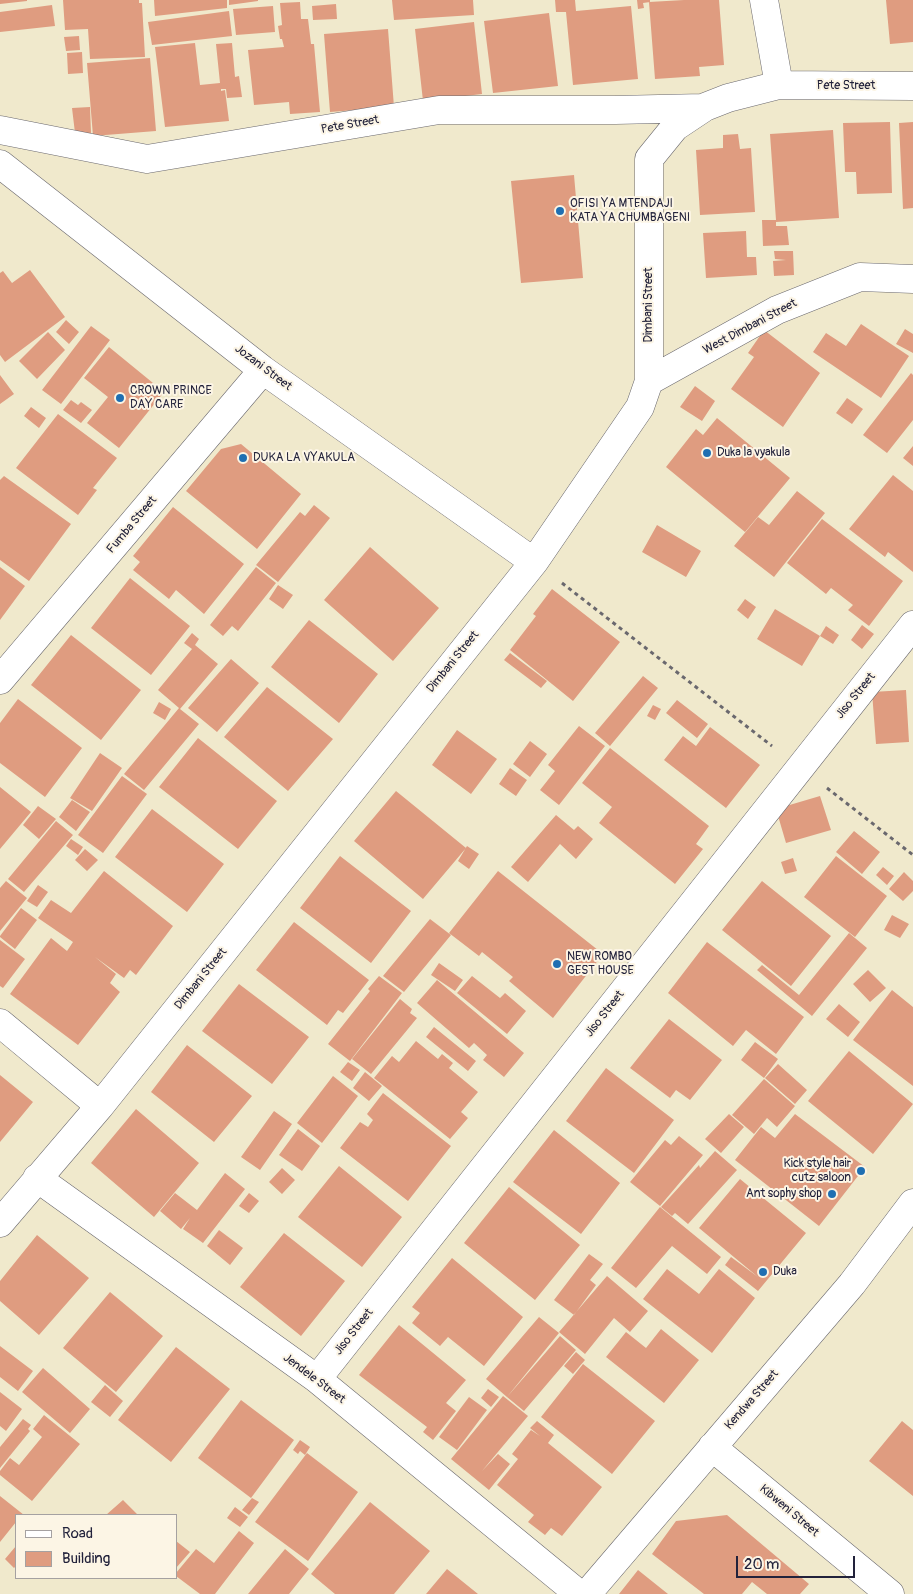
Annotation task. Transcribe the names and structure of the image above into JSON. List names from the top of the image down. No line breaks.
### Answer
{"streets":{"street":["Pete Street","Dimbani Street","West Dimbani Street","Jozani Street","Fumba Street","Jiso Street","Jendele Street","Kendwa Street","Kibweni Street"]},"crossings":[["Pete Street","Dimbani Street"],["Dimbani Street","West Dimbani Street"],["Dimbani Street","Jozani Street"],["Dimbani Street","Jendele Street"],["Jozani Street","Fumba Street"],["Jiso Street","Jendele Street"],["Kendwa Street","Kibweni Street"]],"places":["OFISI YA MTENDAJI KATA YA CHUMBAGENI","CROWN PRINCE DAY CARE","Duka la vyakula","DUKA LA VYAKULA","NEW ROMBO GEST HOUSE","Kick style hair cutz saloon","Ant sophy shop","Duka"],"legend":["Road","Building"],"scale_bar":"20 m"}
